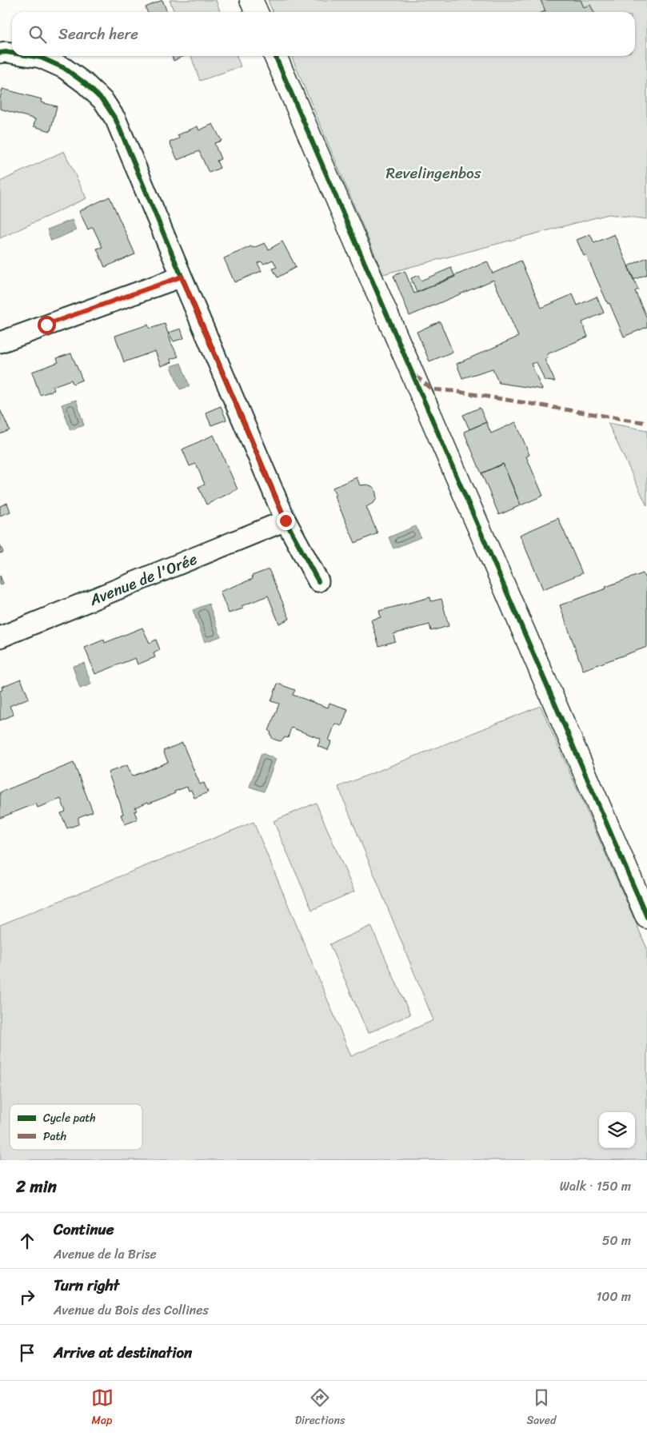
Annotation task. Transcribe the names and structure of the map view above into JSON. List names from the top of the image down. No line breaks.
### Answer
{"streets":{"street":["Avenue de l'Orée"]},"parks":["Revelingenbos"],"legend":["Cycle path","Path"],"page":{"search":"Search here","heading":["2 min","Walk · 150 m"],"list":[["Continue","Avenue de la Brise","50 m"],["Turn right","Avenue du Bois des Collines","100 m"],"Arrive at destination"],"nav":["Map","Directions","Saved"]}}
